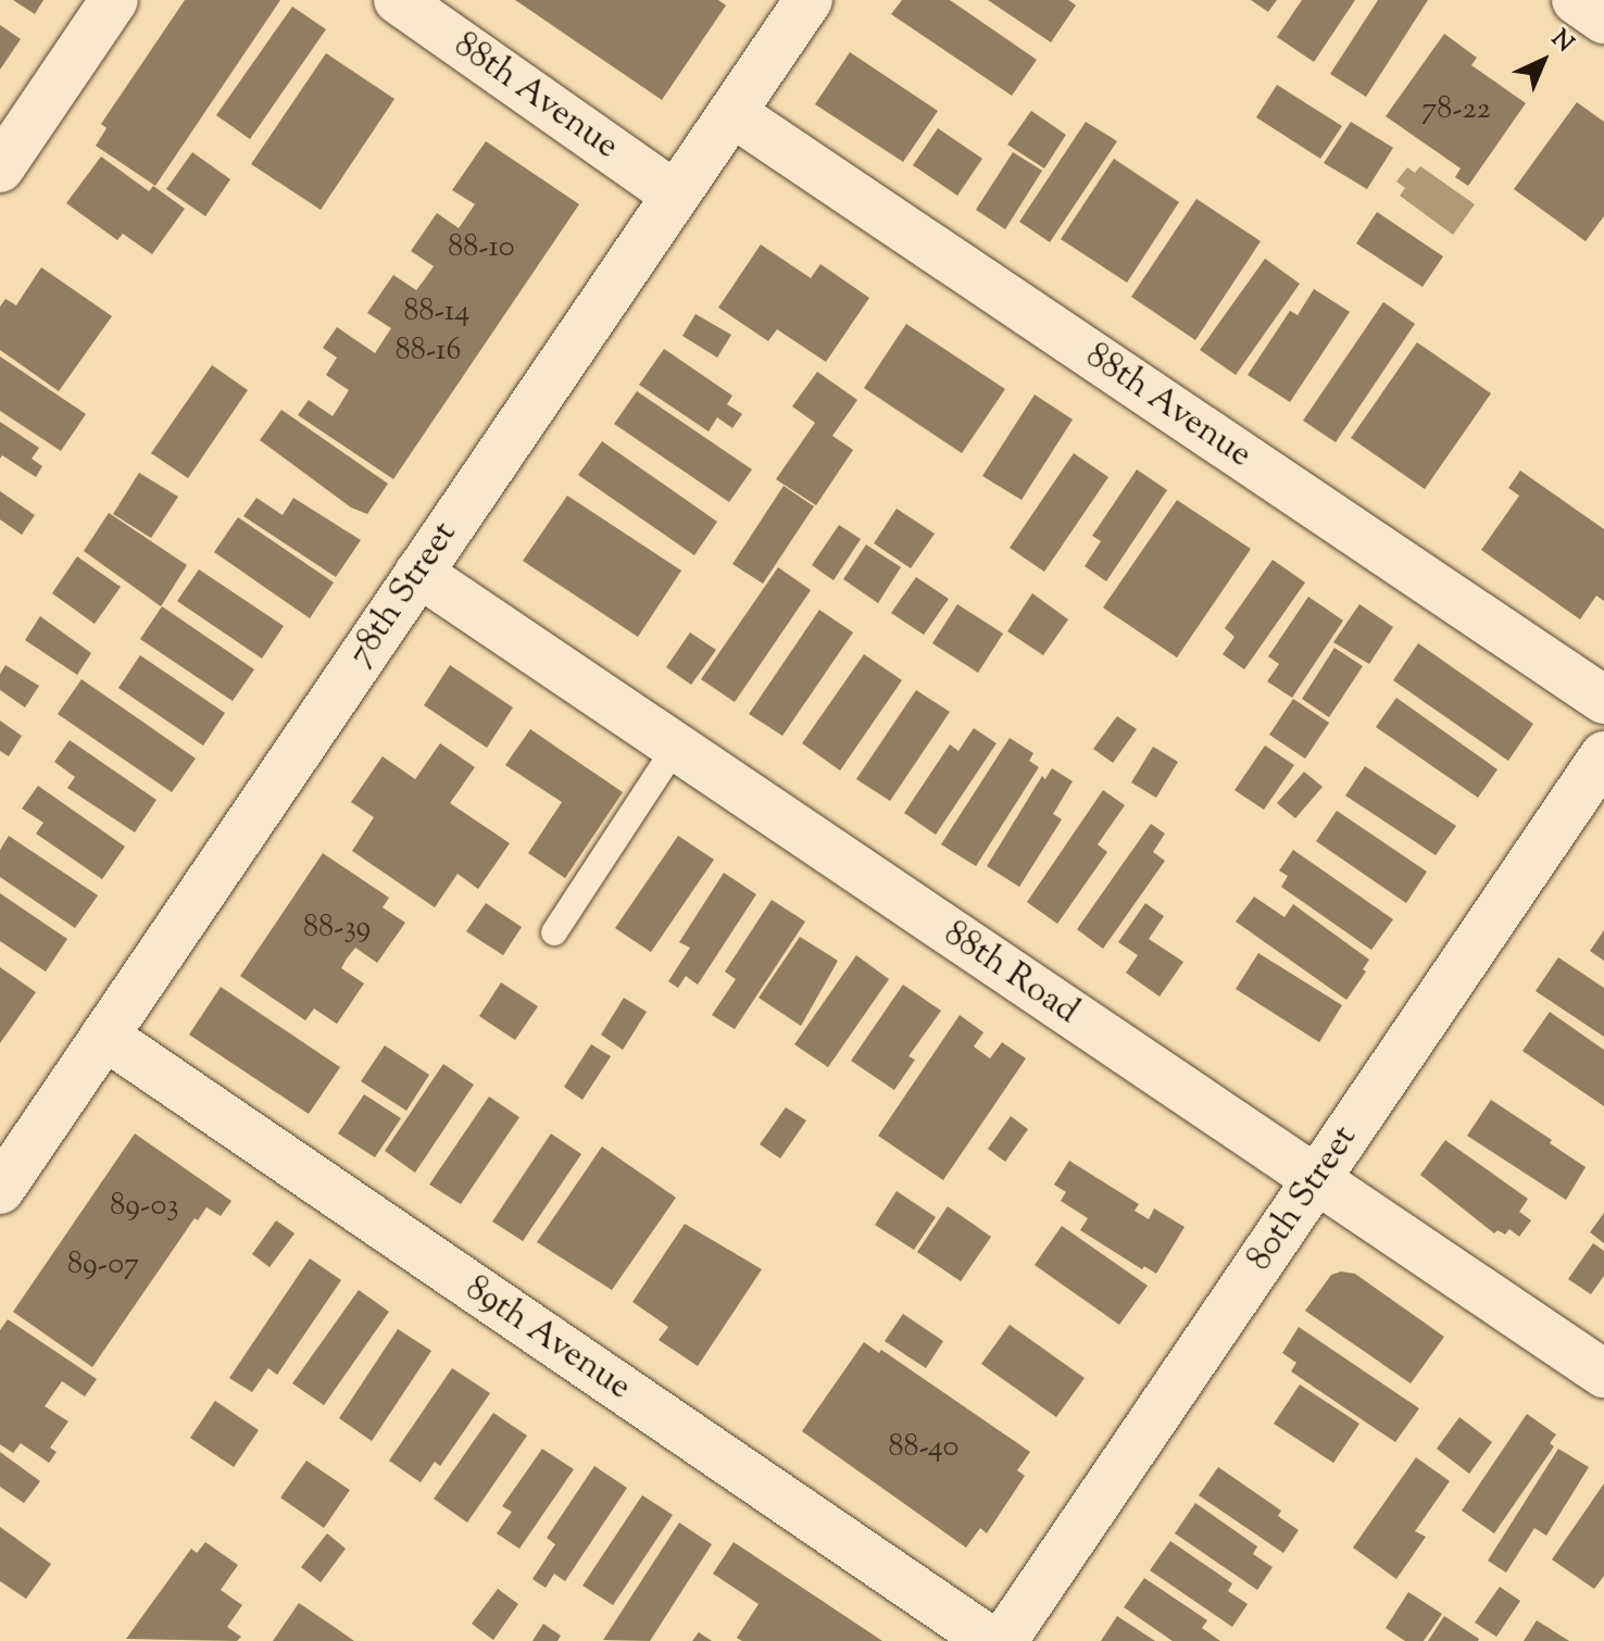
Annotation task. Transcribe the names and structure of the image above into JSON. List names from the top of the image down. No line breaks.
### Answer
{"streets":{"street":["88th Avenue","78th Street","88th Road","80th Street","89th Avenue"]},"crossings":[["88th Avenue","78th Street"],["78th Street","88th Road"],["78th Street","89th Avenue"],["88th Road","80th Street"]],"house_numbers":["78-22","88-10","88-14","88-16","88-39","89-03","89-07","88-40"],"north":"top right"}
